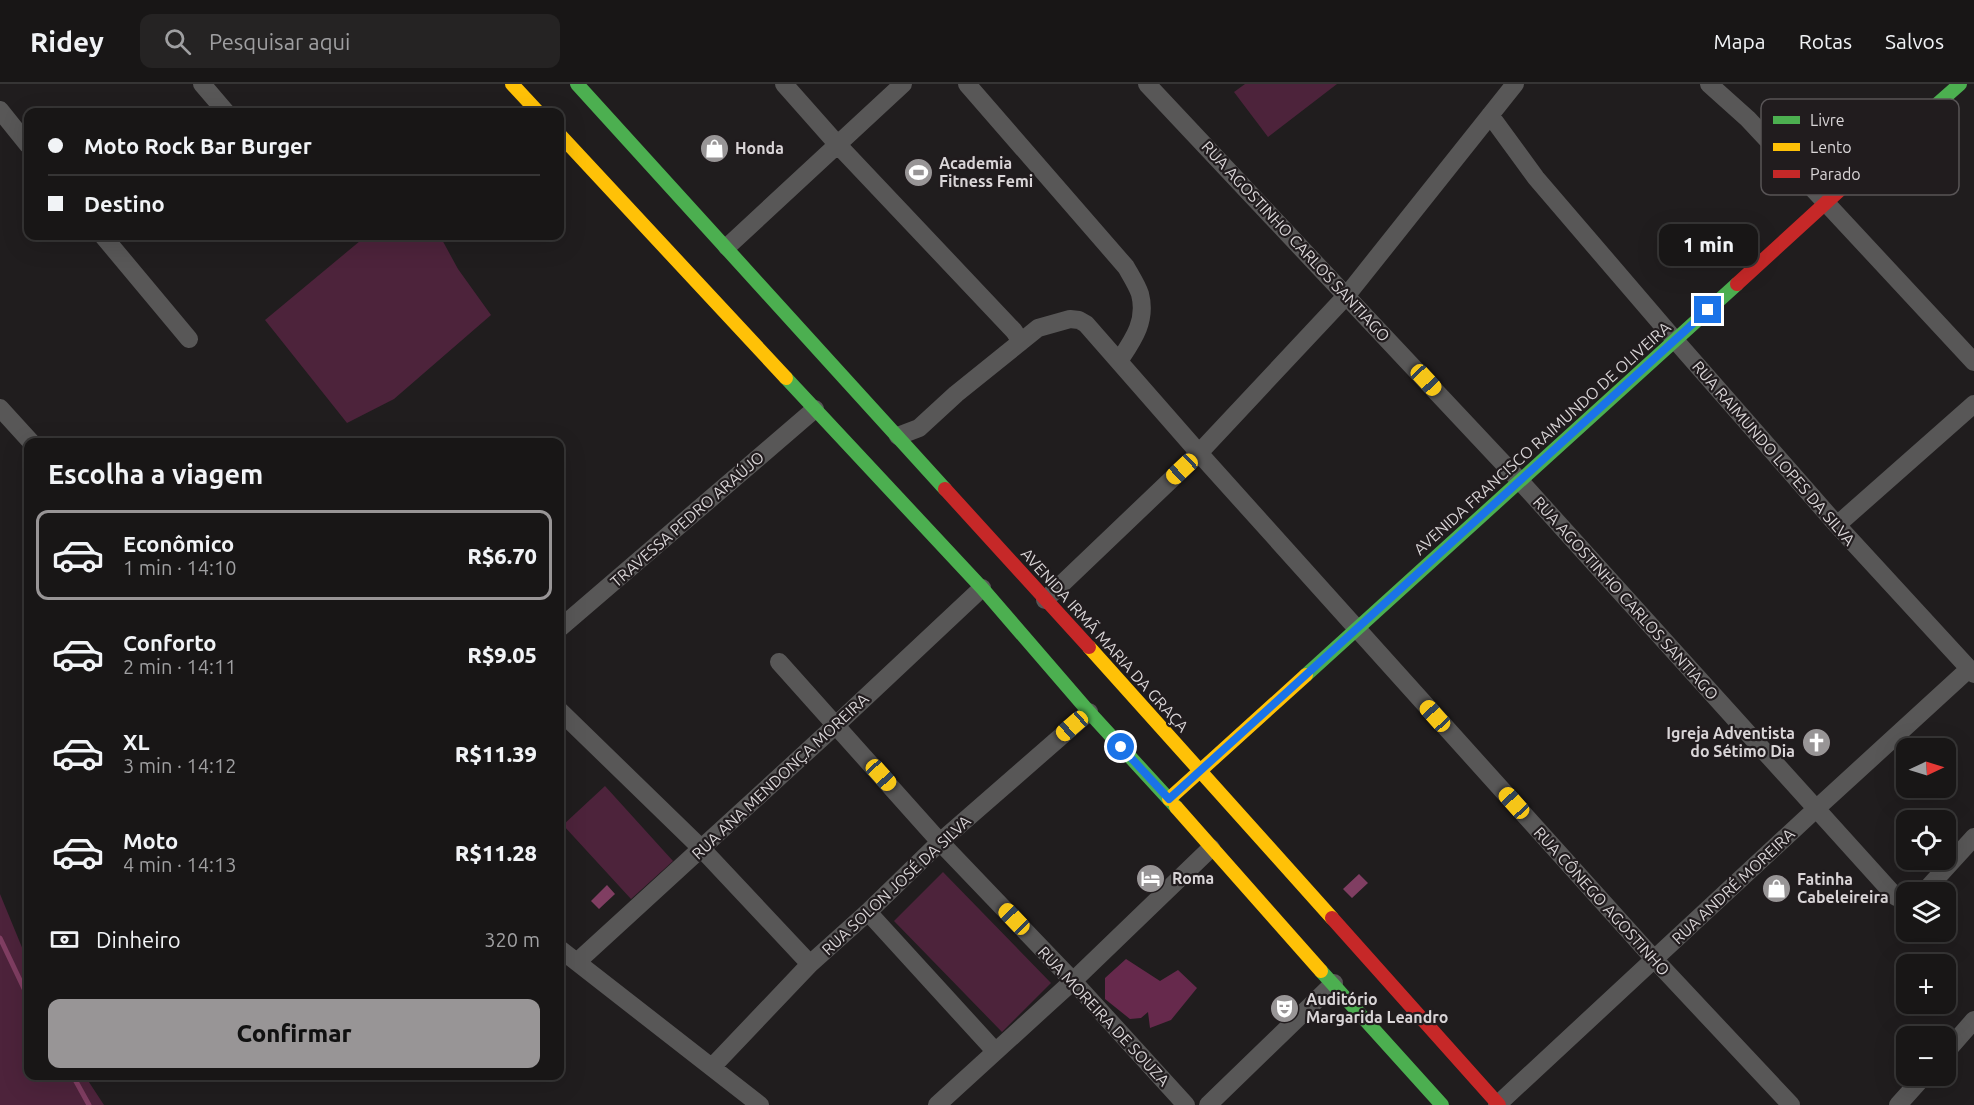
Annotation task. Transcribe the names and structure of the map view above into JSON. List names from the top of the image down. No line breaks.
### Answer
{"streets":{"main road":["AVENIDA FRANCISCO RAIMUNDO DE OLIVEIRA","AVENIDA IRMÃ MARIA DA GRAÇA"],"street":["RUA AGOSTINHO CARLOS SANTIAGO","RUA RAIMUNDO LOPES DA SILVA","TRAVESSA PEDRO ARAÚJO","RUA ANA MENDONÇA MOREIRA","RUA SOLON JOSÉ DA SILVA","RUA ANDRÉ MOREIRA","RUA CÔNEGO AGOSTINHO","RUA MOREIRA DE SOUZA"]},"crossings":[["RUA AGOSTINHO CARLOS SANTIAGO","AVENIDA FRANCISCO RAIMUNDO DE OLIVEIRA"],["RUA AGOSTINHO CARLOS SANTIAGO","RUA ANDRÉ MOREIRA"],["AVENIDA FRANCISCO RAIMUNDO DE OLIVEIRA","RUA RAIMUNDO LOPES DA SILVA"],["AVENIDA FRANCISCO RAIMUNDO DE OLIVEIRA","AVENIDA IRMÃ MARIA DA GRAÇA"],["AVENIDA FRANCISCO RAIMUNDO DE OLIVEIRA","RUA CÔNEGO AGOSTINHO"],["RUA RAIMUNDO LOPES DA SILVA","RUA ANDRÉ MOREIRA"],["AVENIDA IRMÃ MARIA DA GRAÇA","RUA ANDRÉ MOREIRA"],["RUA ANA MENDONÇA MOREIRA","RUA MOREIRA DE SOUZA"],["RUA SOLON JOSÉ DA SILVA","RUA MOREIRA DE SOUZA"],["RUA ANDRÉ MOREIRA","RUA CÔNEGO AGOSTINHO"]],"places":{"shop":["Honda","Fatinha Cabeleireira"],"sports":["Academia Fitness Femi"],"church":["Igreja Adventista do Sétimo Dia"],"hotel":["Roma"],"theatre":["Auditório Margarida Leandro"]},"legend":["Livre","Lento","Parado"],"north":"right","page":{"header":"Ridey","search":"Pesquisar aqui","nav":["Mapa","Rotas","Salvos"],"banner":["Moto Rock Bar Burger","Destino"],"bubble":"1 min","heading":"Escolha a viagem","list":[{"name":"Econômico","note":"1 min · 14:10","value":"R$6.70"},{"name":"Conforto","note":"2 min · 14:11","value":"R$9.05"},{"name":"XL","note":"3 min · 14:12","value":"R$11.39"},{"name":"Moto","note":"4 min · 14:13","value":"R$11.28"}],"map_buttons":["+","−"],"pay":["Dinheiro","320 m"],"buttons":"Confirmar"}}
